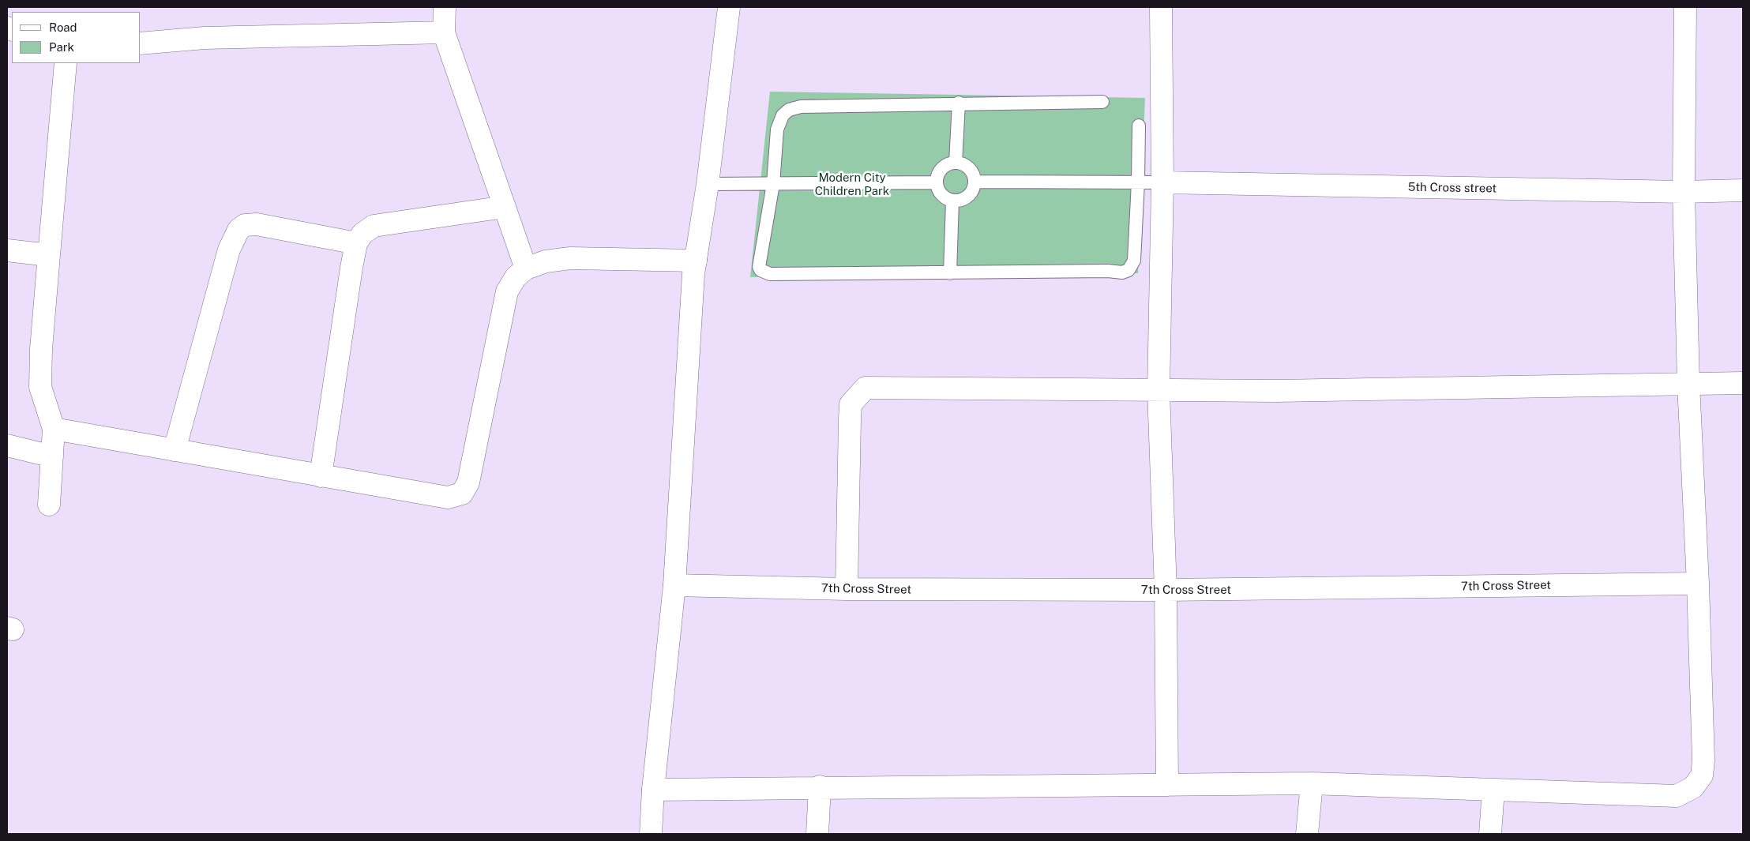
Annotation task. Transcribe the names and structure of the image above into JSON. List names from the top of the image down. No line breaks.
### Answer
{"streets":{"street":["5th Cross street","7th Cross Street"]},"parks":["Modern City Children Park"],"legend":["Road","Park"]}
